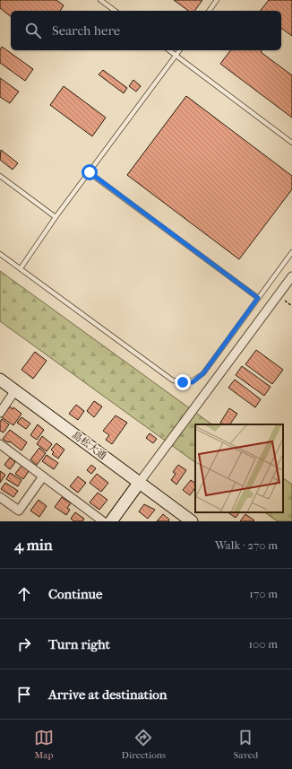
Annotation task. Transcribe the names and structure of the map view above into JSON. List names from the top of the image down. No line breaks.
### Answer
{"streets":{"street":["島松大通"]},"page":{"search":"Search here","heading":["4 min","Walk · 270 m"],"list":[["Continue","170 m"],["Turn right","100 m"],"Arrive at destination"],"nav":["Map","Directions","Saved"]}}
